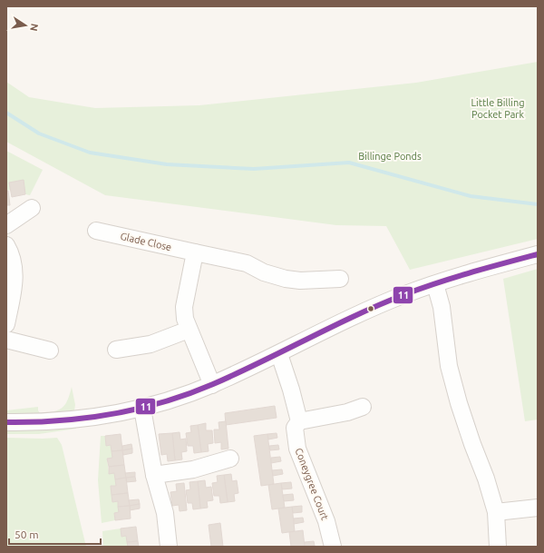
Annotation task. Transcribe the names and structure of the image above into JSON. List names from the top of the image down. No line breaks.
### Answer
{"streets":{"street":["Glade Close","Coneygree Court"]},"parks":["Little Billing Pocket Park","Billinge Ponds"],"lines":["transit line 11"],"scale_bar":"50 m","north":"right"}
